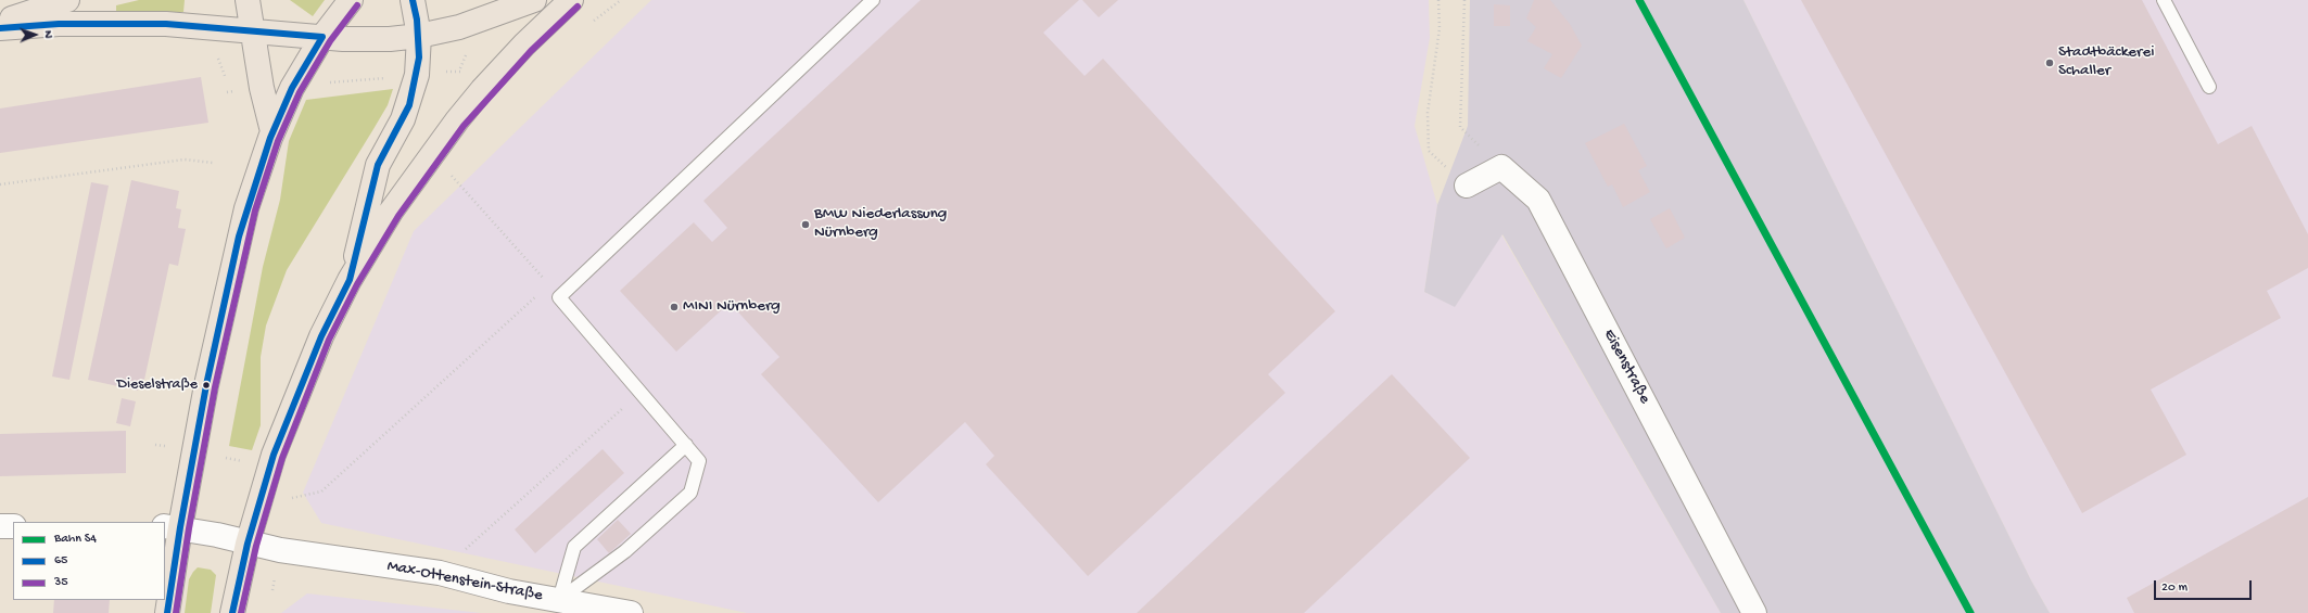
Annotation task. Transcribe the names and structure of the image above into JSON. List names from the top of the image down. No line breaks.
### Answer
{"streets":{"street":["Eisenstraße","Max-Ottenstein-Straße"]},"places":["Stadtbäckerei Schaller","BMW Niederlassung Nürnberg","MINI Nürnberg","Dieselstraße"],"lines":["rail line S4","transit line 65","transit line 35"],"legend":["Bahn S4","65","35"],"scale_bar":"20 m","north":"right"}
